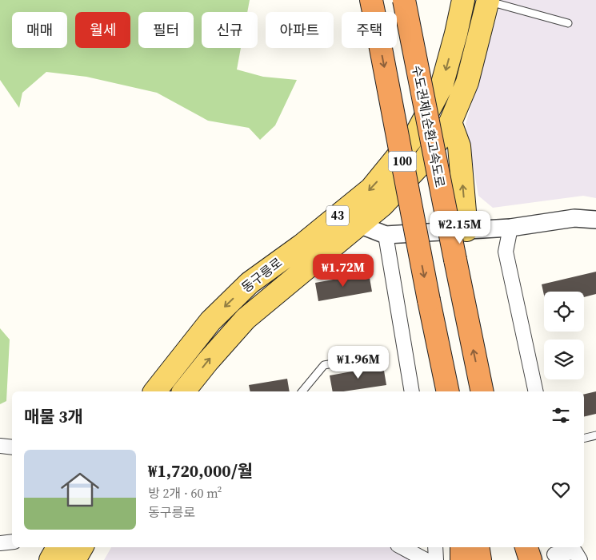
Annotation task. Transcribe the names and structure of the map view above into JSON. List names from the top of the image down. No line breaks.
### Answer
{"streets":{"highway":["수도권제1순환고속도로","100"],"main road":["43","동구릉로"]},"page":{"chip":["매매","월세","필터","신규","아파트","주택"],"price":["₩2.15M","₩1.72M","₩1.96M"],"heading":"매물 3개","list":[{"name":"₩1,720,000/월","note":"방 2개 · 60 m² · 동구릉로"}]}}
